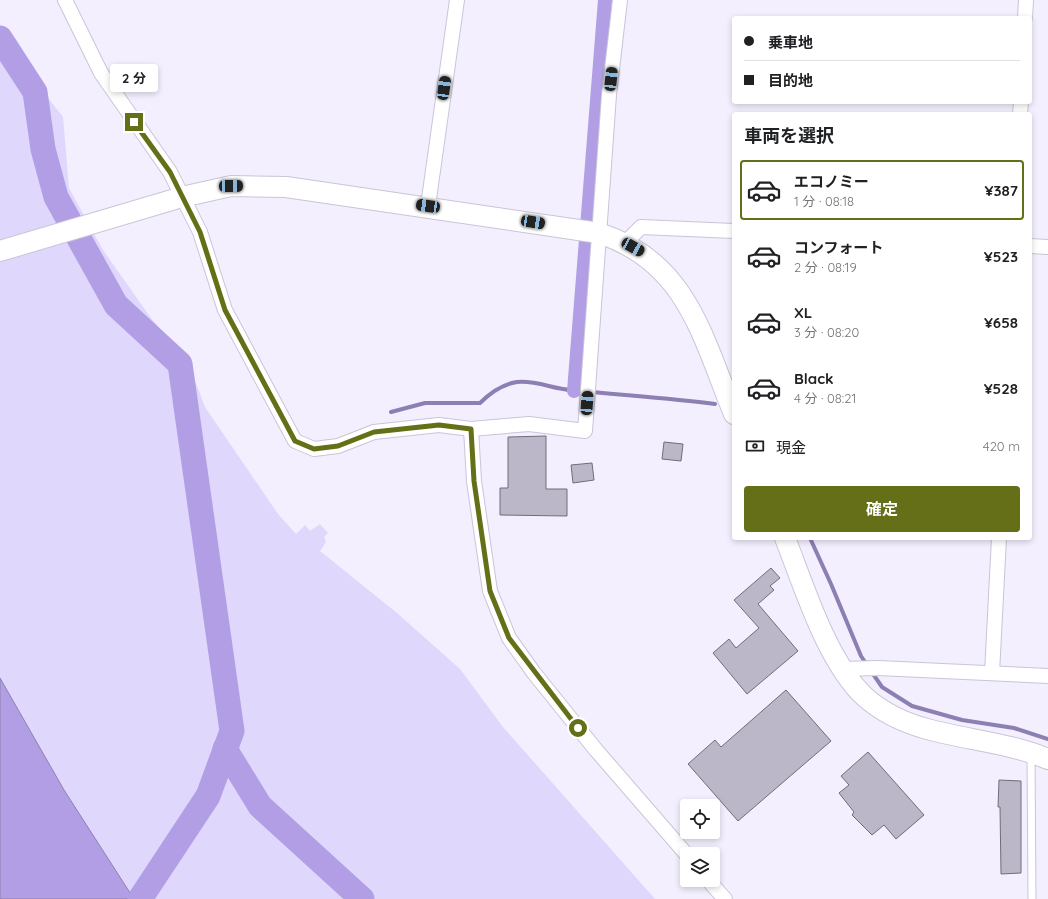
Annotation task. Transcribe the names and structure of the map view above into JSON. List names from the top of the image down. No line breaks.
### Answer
{"page":{"banner":["乗車地","目的地"],"bubble":"2 分","heading":"車両を選択","list":[{"name":"エコノミー","note":"1 分 · 08:18","value":"¥387"},{"name":"コンフォート","note":"2 分 · 08:19","value":"¥523"},{"name":"XL","note":"3 分 · 08:20","value":"¥658"},{"name":"Black","note":"4 分 · 08:21","value":"¥528"}],"pay":["現金","420 m"],"buttons":"確定"}}
